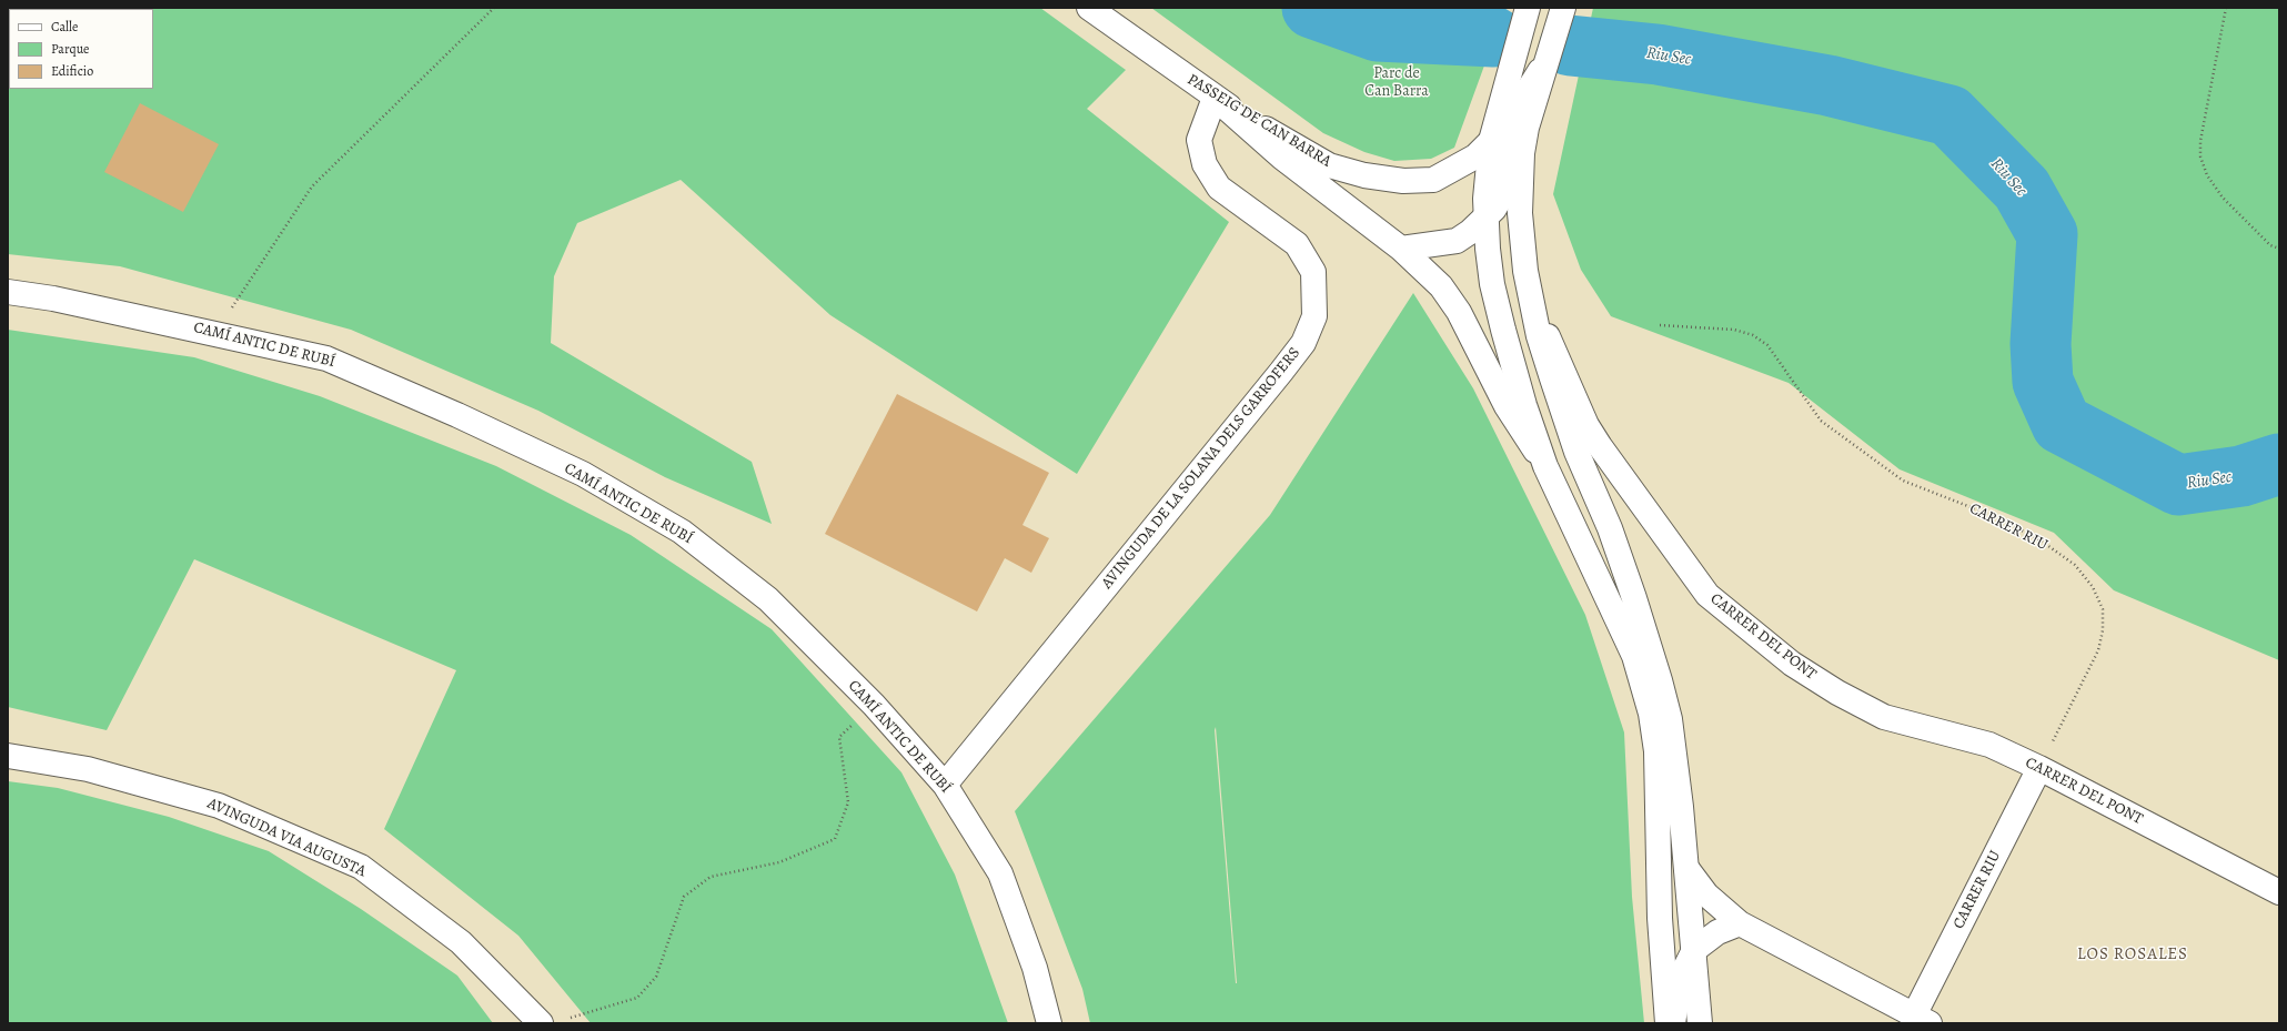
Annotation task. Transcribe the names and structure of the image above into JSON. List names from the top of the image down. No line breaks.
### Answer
{"streets":{"street":["PASSEIG DE CAN BARRA","CAMÍ ANTIC DE RUBÍ","AVINGUDA DE LA SOLANA DELS GARROFERS","CARRER RIU","CARRER DEL PONT","AVINGUDA VIA AUGUSTA"]},"crossings":[["PASSEIG DE CAN BARRA","AVINGUDA DE LA SOLANA DELS GARROFERS"],["CAMÍ ANTIC DE RUBÍ","AVINGUDA DE LA SOLANA DELS GARROFERS"],["CARRER RIU","CARRER DEL PONT"]],"districts":["LOS ROSALES"],"water":["Riu Sec"],"parks":["Parc de Can Barra"],"legend":["Calle","Parque","Edificio"]}
